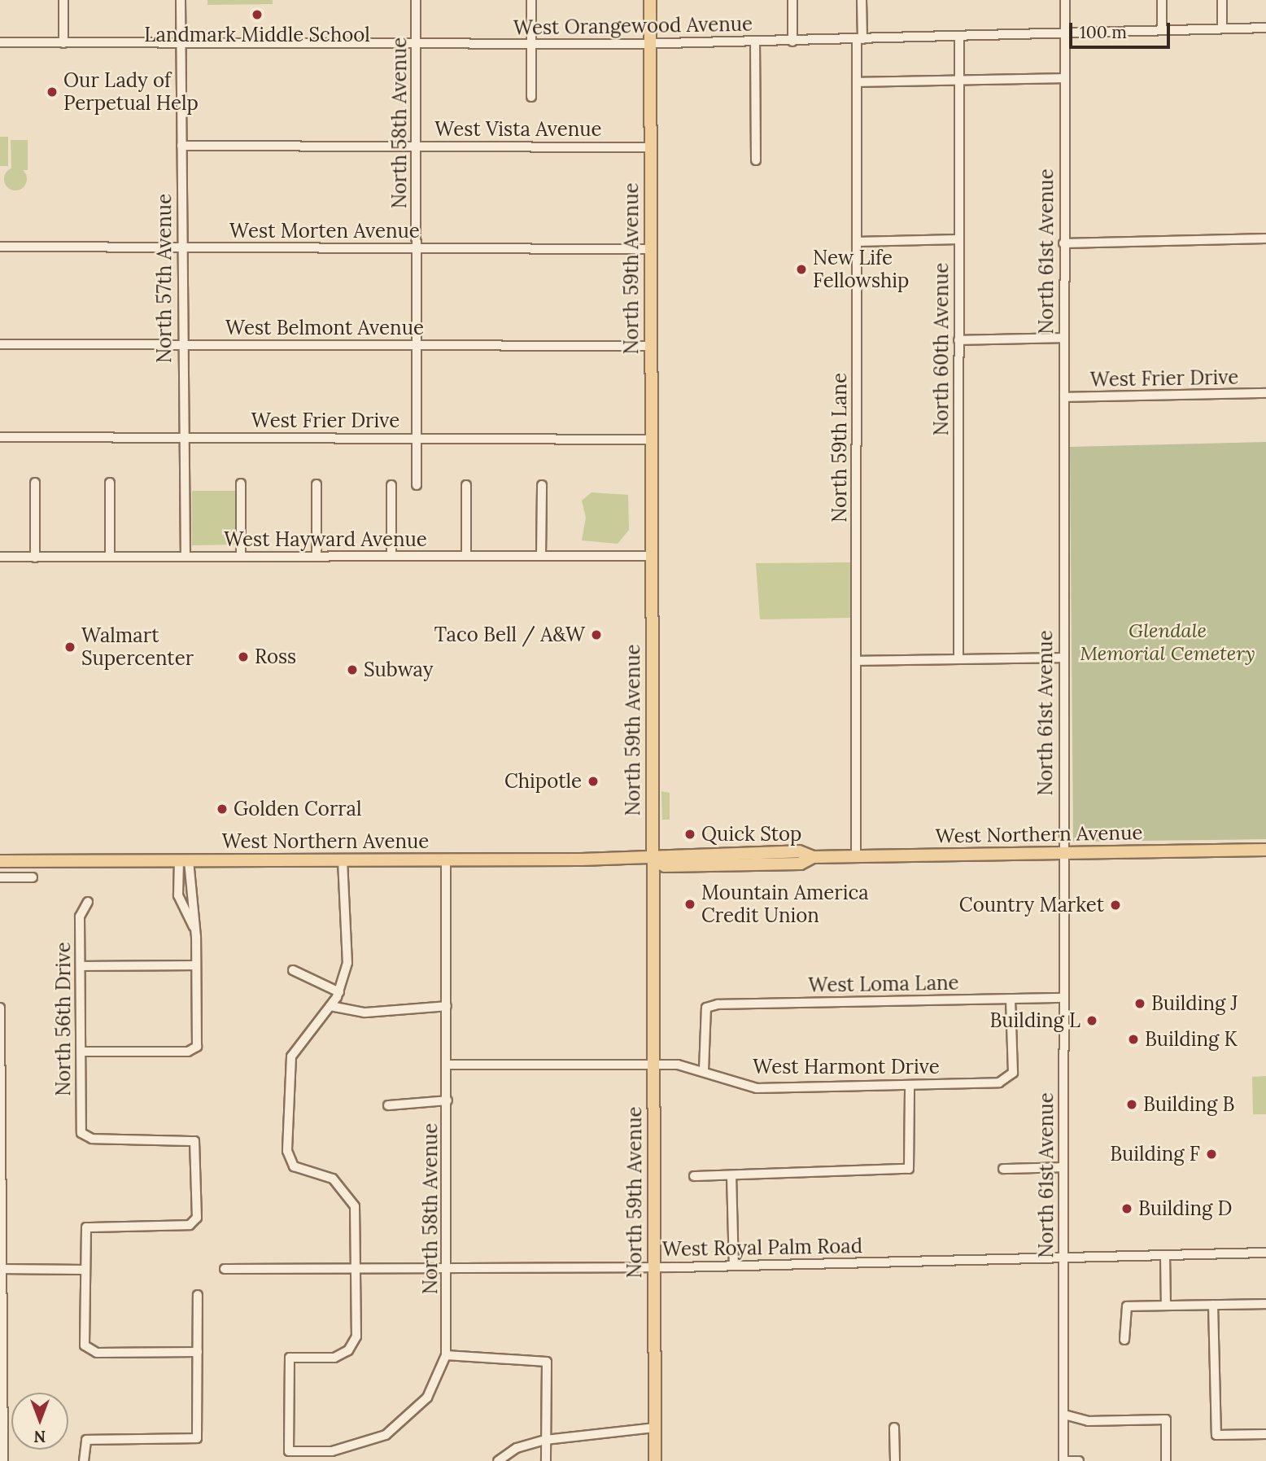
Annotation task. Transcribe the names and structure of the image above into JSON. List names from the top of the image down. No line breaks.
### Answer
{"streets":{"main road":["North 59th Avenue","West Northern Avenue"],"street":["West Orangewood Avenue","North 58th Avenue","West Vista Avenue","West Morten Avenue","North 61st Avenue","North 57th Avenue","West Belmont Avenue","North 60th Avenue","West Frier Drive","North 59th Lane","West Hayward Avenue","West Loma Lane","North 56th Drive","West Harmont Drive","West Royal Palm Road"]},"crossings":[["West Orangewood Avenue","North 58th Avenue"],["West Orangewood Avenue","North 61st Avenue"],["West Orangewood Avenue","North 59th Avenue"],["West Orangewood Avenue","North 57th Avenue"],["West Orangewood Avenue","North 60th Avenue"],["West Orangewood Avenue","North 59th Lane"],["North 58th Avenue","West Vista Avenue"],["North 58th Avenue","West Morten Avenue"],["North 58th Avenue","West Belmont Avenue"],["North 58th Avenue","West Frier Drive"],["North 58th Avenue","West Northern Avenue"],["North 58th Avenue","West Harmont Drive"],["North 58th Avenue","West Royal Palm Road"],["West Vista Avenue","North 59th Avenue"],["West Vista Avenue","North 57th Avenue"],["West Morten Avenue","North 59th Avenue"],["West Morten Avenue","North 57th Avenue"],["North 61st Avenue","West Frier Drive"],["North 61st Avenue","West Northern Avenue"],["North 61st Avenue","West Loma Lane"],["North 61st Avenue","West Royal Palm Road"],["North 59th Avenue","West Belmont Avenue"],["North 59th Avenue","West Frier Drive"],["North 59th Avenue","West Hayward Avenue"],["North 59th Avenue","West Northern Avenue"],["North 59th Avenue","West Harmont Drive"],["North 59th Avenue","West Royal Palm Road"],["North 57th Avenue","West Belmont Avenue"],["North 57th Avenue","West Frier Drive"],["North 57th Avenue","West Hayward Avenue"],["North 59th Lane","West Northern Avenue"],["West Loma Lane","West Harmont Drive"]],"parks":["Glendale Memorial Cemetery"],"places":["Landmark Middle School","Our Lady of Perpetual Help","New Life Fellowship","Taco Bell / A&W","Walmart Supercenter","Ross","Subway","Chipotle","Golden Corral","Quick Stop","Mountain America Credit Union","Country Market","Building J","Building L","Building K","Building B","Building F","Building D"],"scale_bar":"100 m","north":"bottom"}
